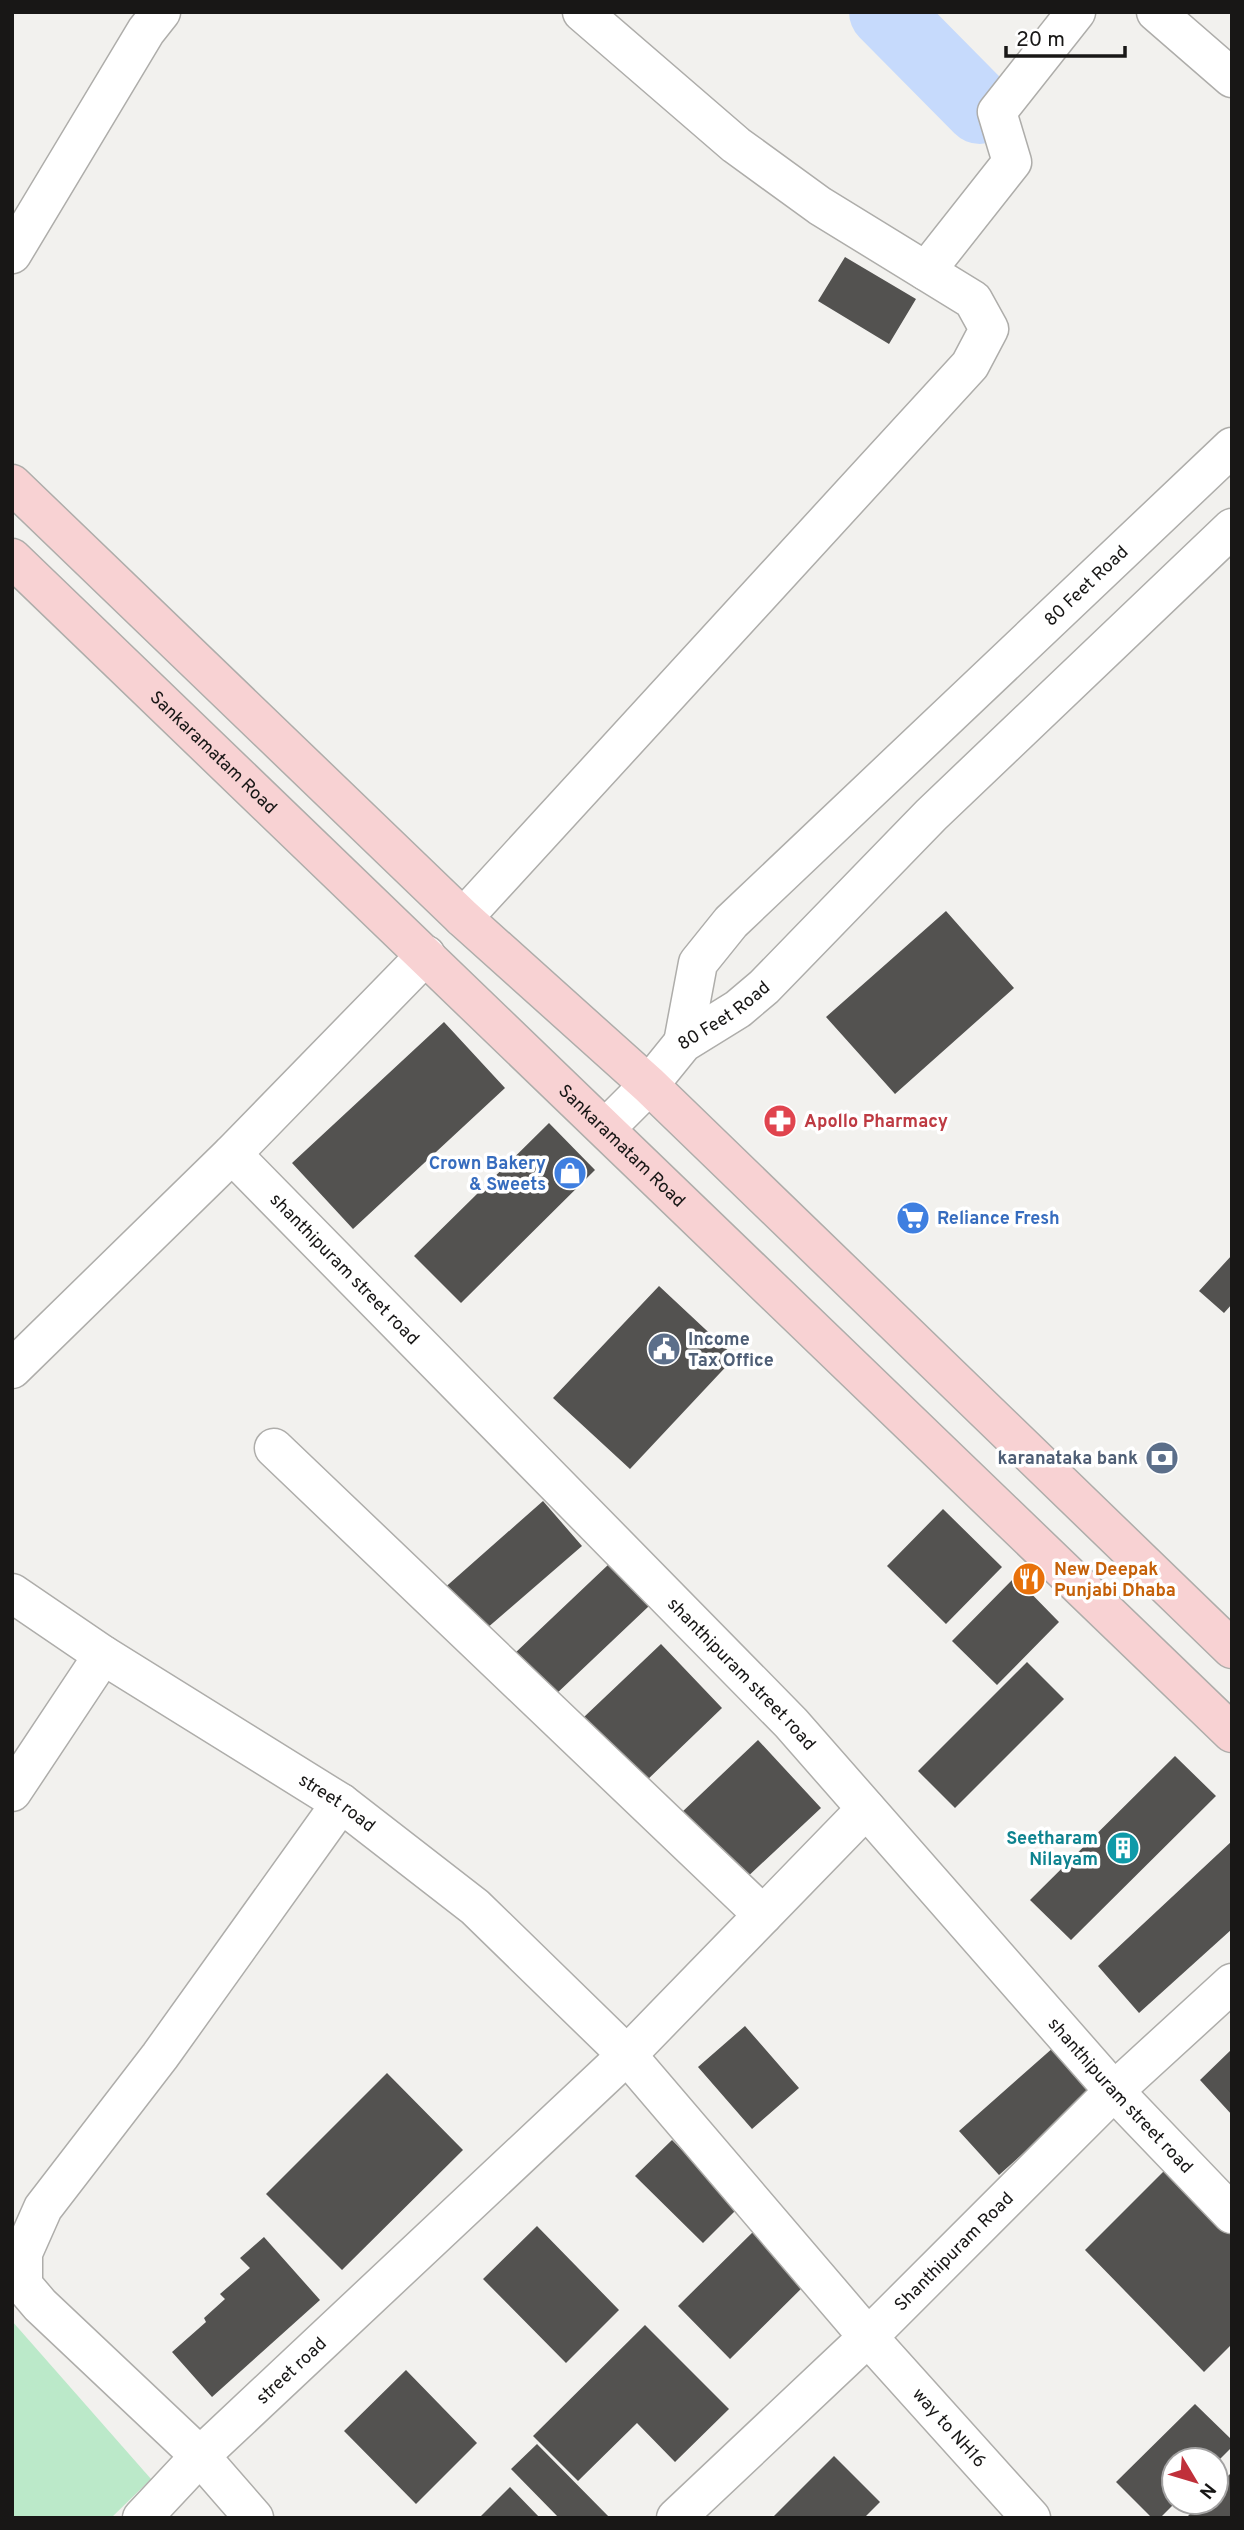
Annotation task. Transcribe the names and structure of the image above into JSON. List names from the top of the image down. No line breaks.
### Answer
{"streets":{"main road":["Sankaramatam Road"],"street":["80 Feet Road","shanthipuram street road","street road","Shanthipuram Road","way to NH16"]},"crossings":[["shanthipuram street road","street road"],["shanthipuram street road","Shanthipuram Road"],["street road","Shanthipuram Road"],["street road","way to NH16"],["Shanthipuram Road","way to NH16"]],"places":{"pharmacy":["Apollo Pharmacy"],"shop":["Crown Bakery & Sweets"],"supermarket":["Reliance Fresh"],"public building":["Income Tax Office"],"bank":["karanataka bank"],"restaurant":["New Deepak Punjabi Dhaba"],"building":["Seetharam Nilayam"]},"scale_bar":"20 m","north":"bottom right"}
